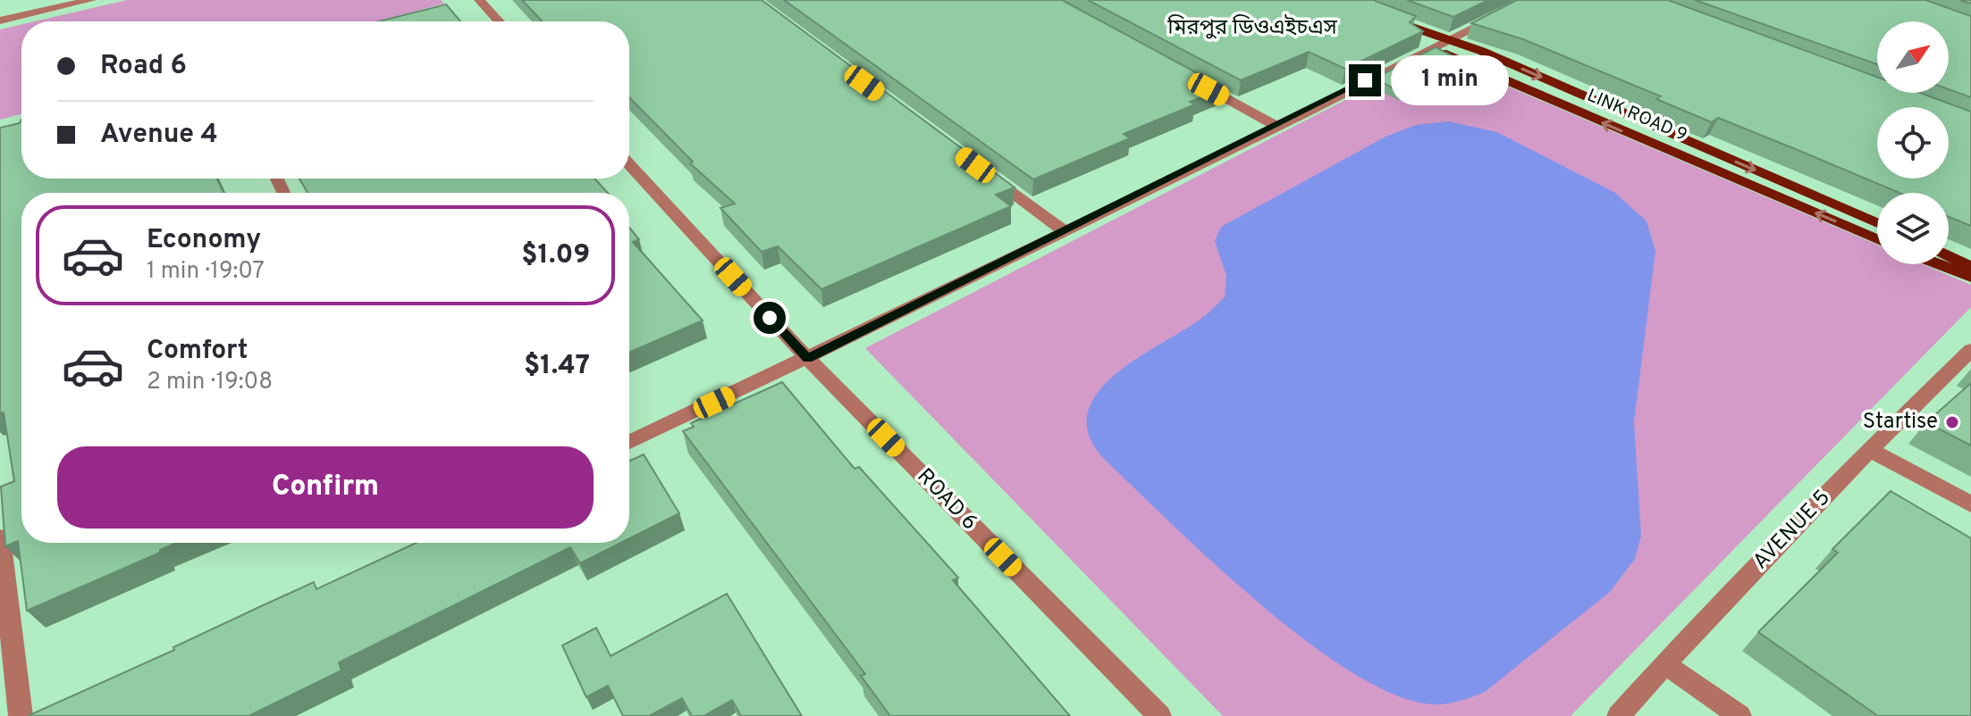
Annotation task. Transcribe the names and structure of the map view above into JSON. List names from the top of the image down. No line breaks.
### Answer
{"streets":{"main road":["LINK ROAD 9"],"street":["ROAD 6","AVENUE 5"]},"districts":["মিরপুর ডিওএইচএস"],"places":["Startise"],"north":"top right","page":{"banner":["Road 6","Avenue 4"],"bubble":"1 min","list":[{"name":"Economy","note":"1 min · 19:07","value":"$1.09"},{"name":"Comfort","note":"2 min · 19:08","value":"$1.47"}],"buttons":"Confirm"}}
